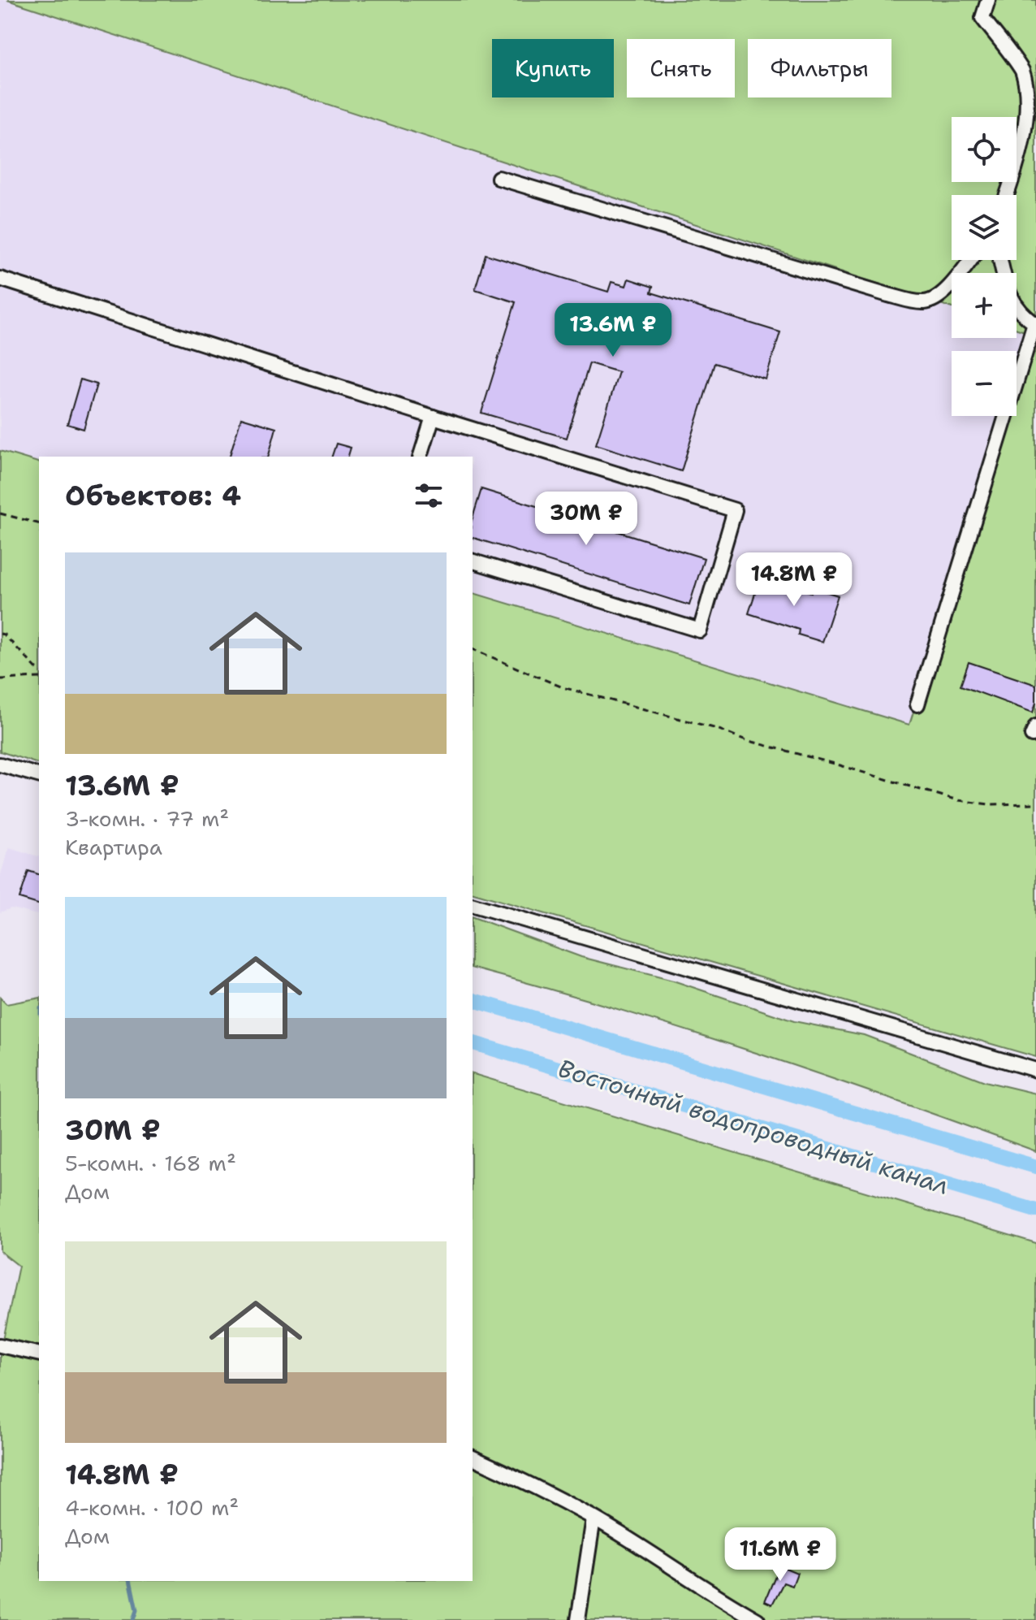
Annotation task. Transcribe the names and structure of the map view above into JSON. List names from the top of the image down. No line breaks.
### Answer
{"water":["Восточный водопроводный канал"],"page":{"chip":["Купить","Снять","Фильтры"],"map_buttons":["+","−"],"price":["13.6M ₽","30M ₽","14.8M ₽","11.6M ₽"],"heading":"Объектов: 4","list":[{"name":"13.6M ₽","note":"3-комн. · 77 m² · Квартира"},{"name":"30M ₽","note":"5-комн. · 168 m² · Дом"},{"name":"14.8M ₽","note":"4-комн. · 100 m² · Дом"}]}}
